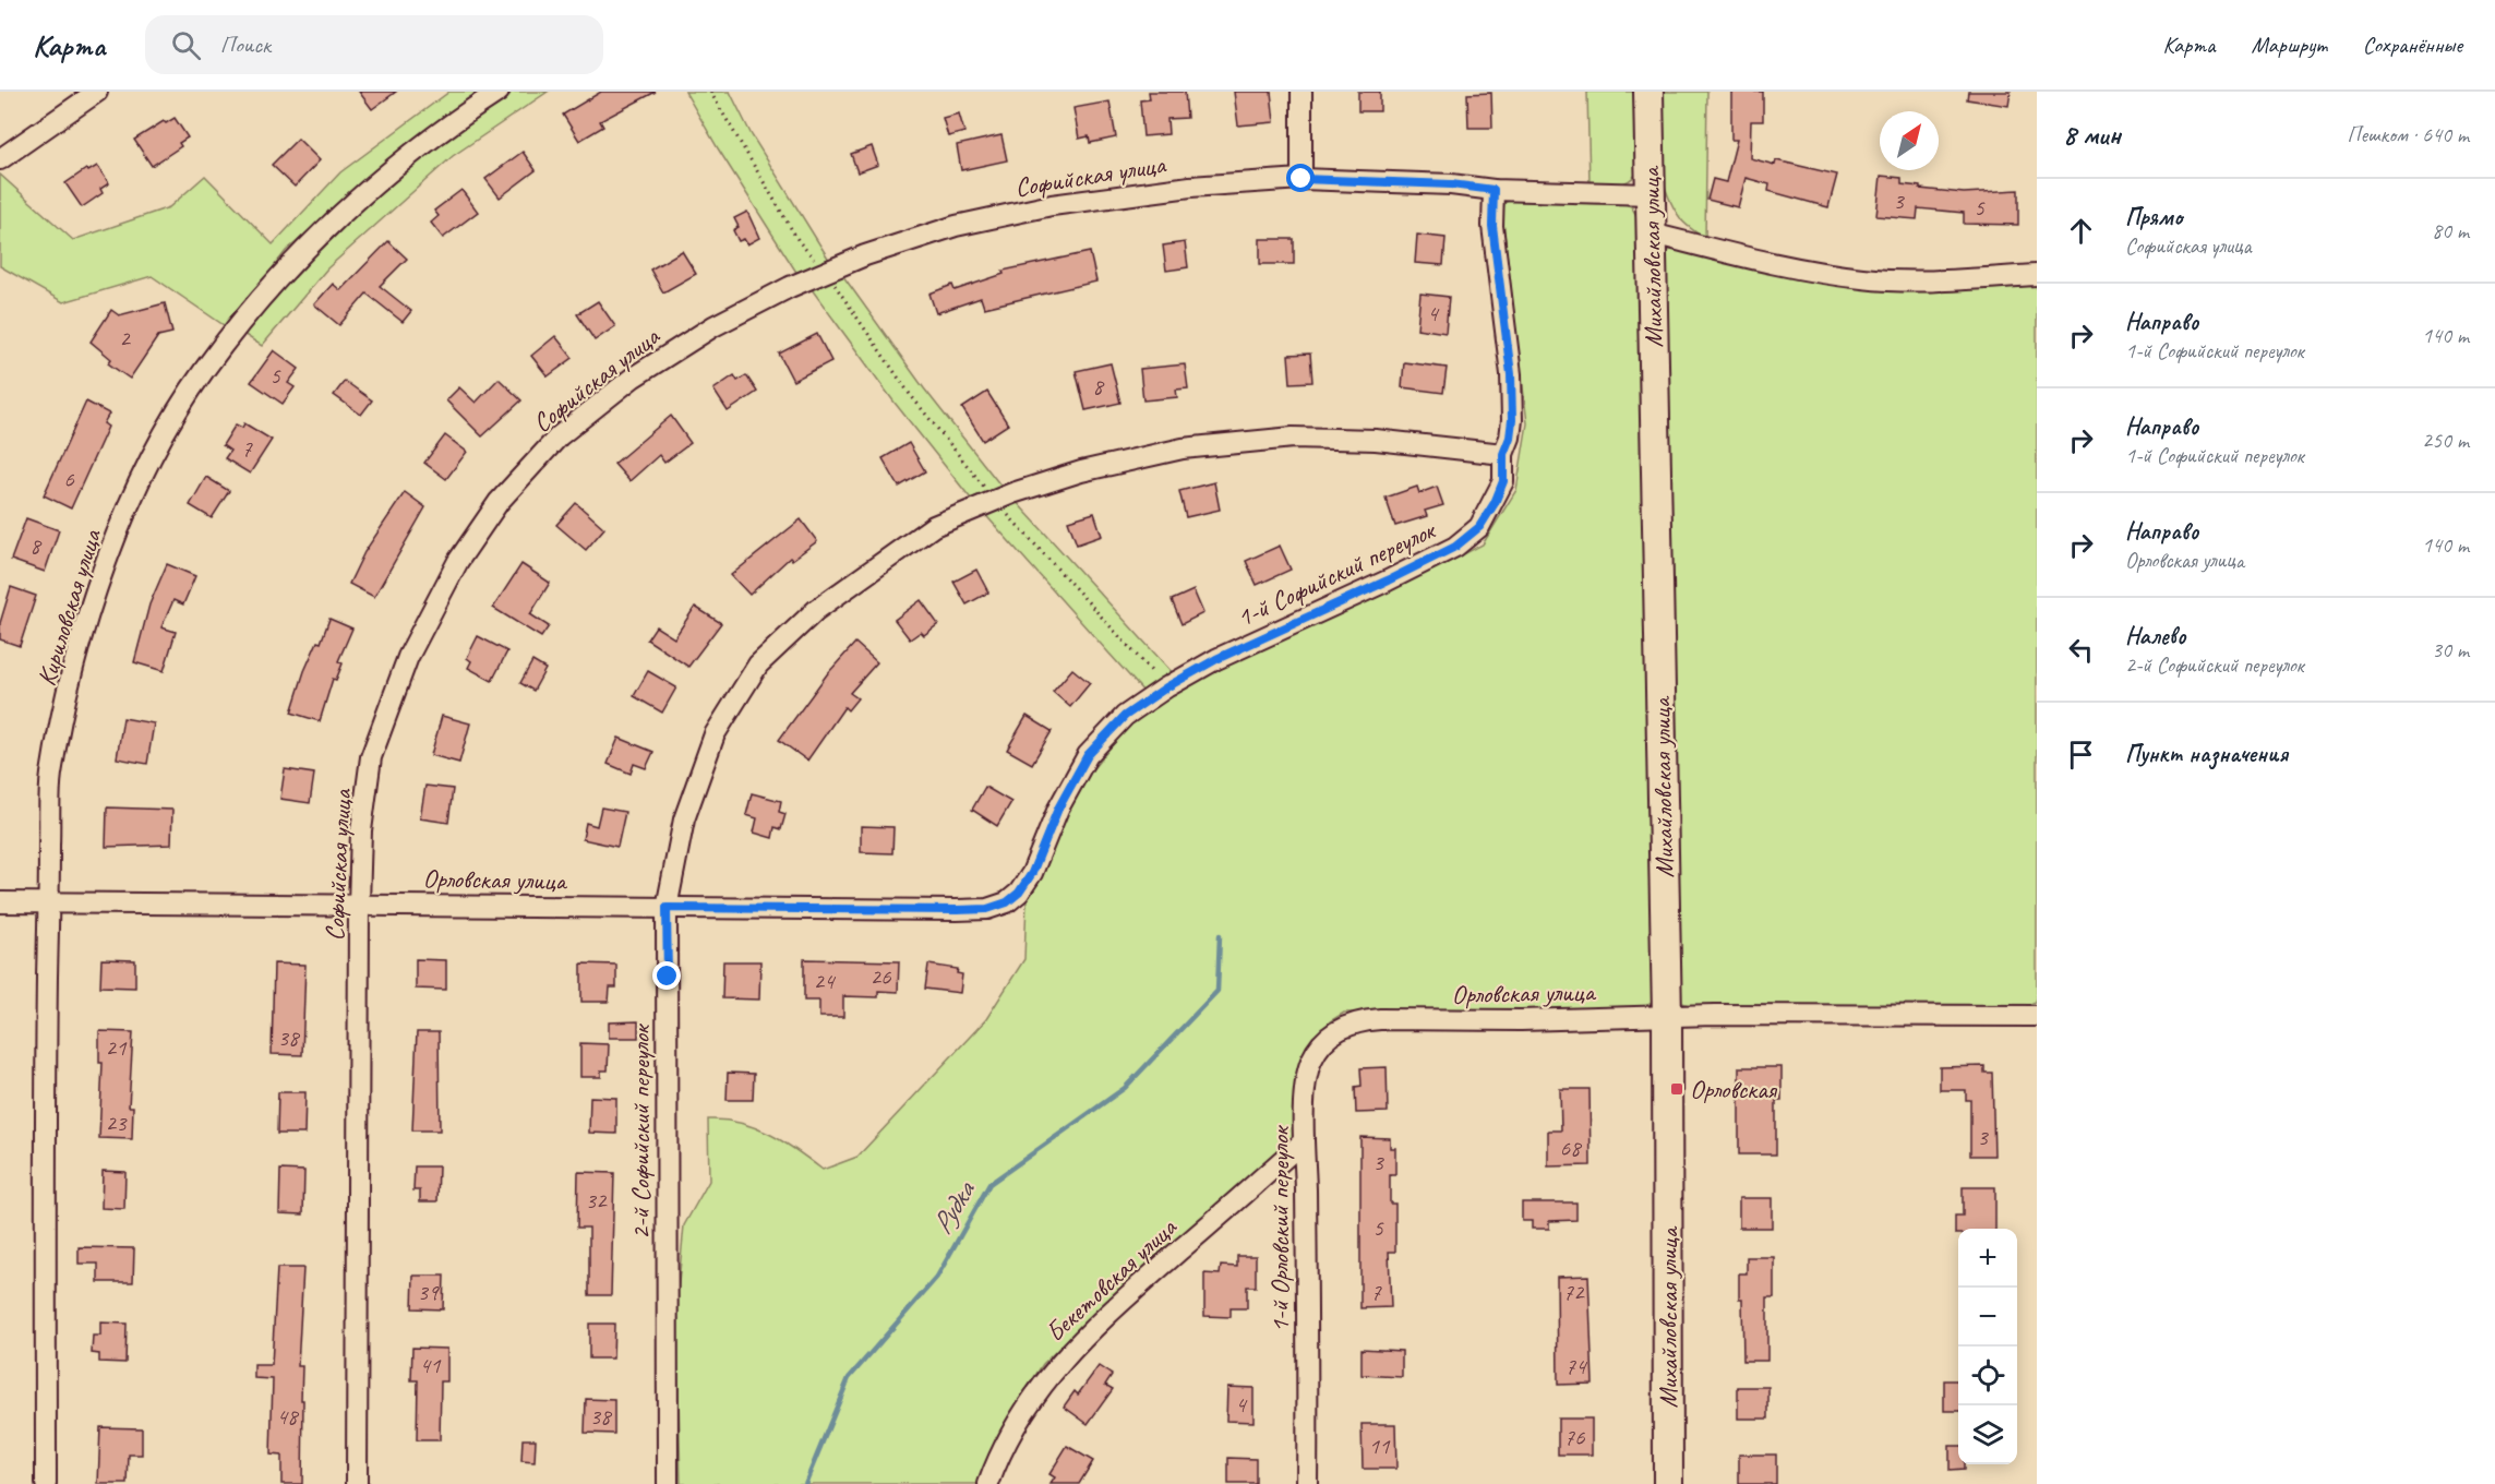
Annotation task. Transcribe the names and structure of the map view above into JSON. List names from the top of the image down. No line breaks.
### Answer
{"streets":{"street":["Софийская улица","Михайловская улица","1-й Софийский переулок","Кириловская улица","Орловская улица","2-й Софийский переулок","1-й Орловский переулок","Бекетовская улица"]},"crossings":[["Софийская улица","Михайловская улица"],["Софийская улица","1-й Софийский переулок"],["Софийская улица","Орловская улица"],["Михайловская улица","Орловская улица"],["1-й Софийский переулок","Орловская улица"],["1-й Софийский переулок","2-й Софийский переулок"],["Кириловская улица","Орловская улица"],["Орловская улица","2-й Софийский переулок"],["Орловская улица","1-й Орловский переулок"],["1-й Орловский переулок","Бекетовская улица"]],"water":["Рудка"],"places":{"transit":["Орловская"]},"house_numbers":["3","5","4","2","5","8","7","6","8","26","24","38","21","23","3","68","3","32","5","39","7","72","41","74","4","48","38","76","11"],"north":"top right","page":{"header":"Карта","search":"Поиск","nav":["Карта","Маршрут","Сохранённые"],"heading":["8 мин","Пешком · 640 m"],"list":[["Прямо","Софийская улица","80 m"],["Направо","1-й Софийский переулок","140 m"],["Направо","1-й Софийский переулок","250 m"],["Направо","Орловская улица","140 m"],["Налево","2-й Софийский переулок","30 m"],"Пункт назначения"],"map_buttons":["+","−"]}}
